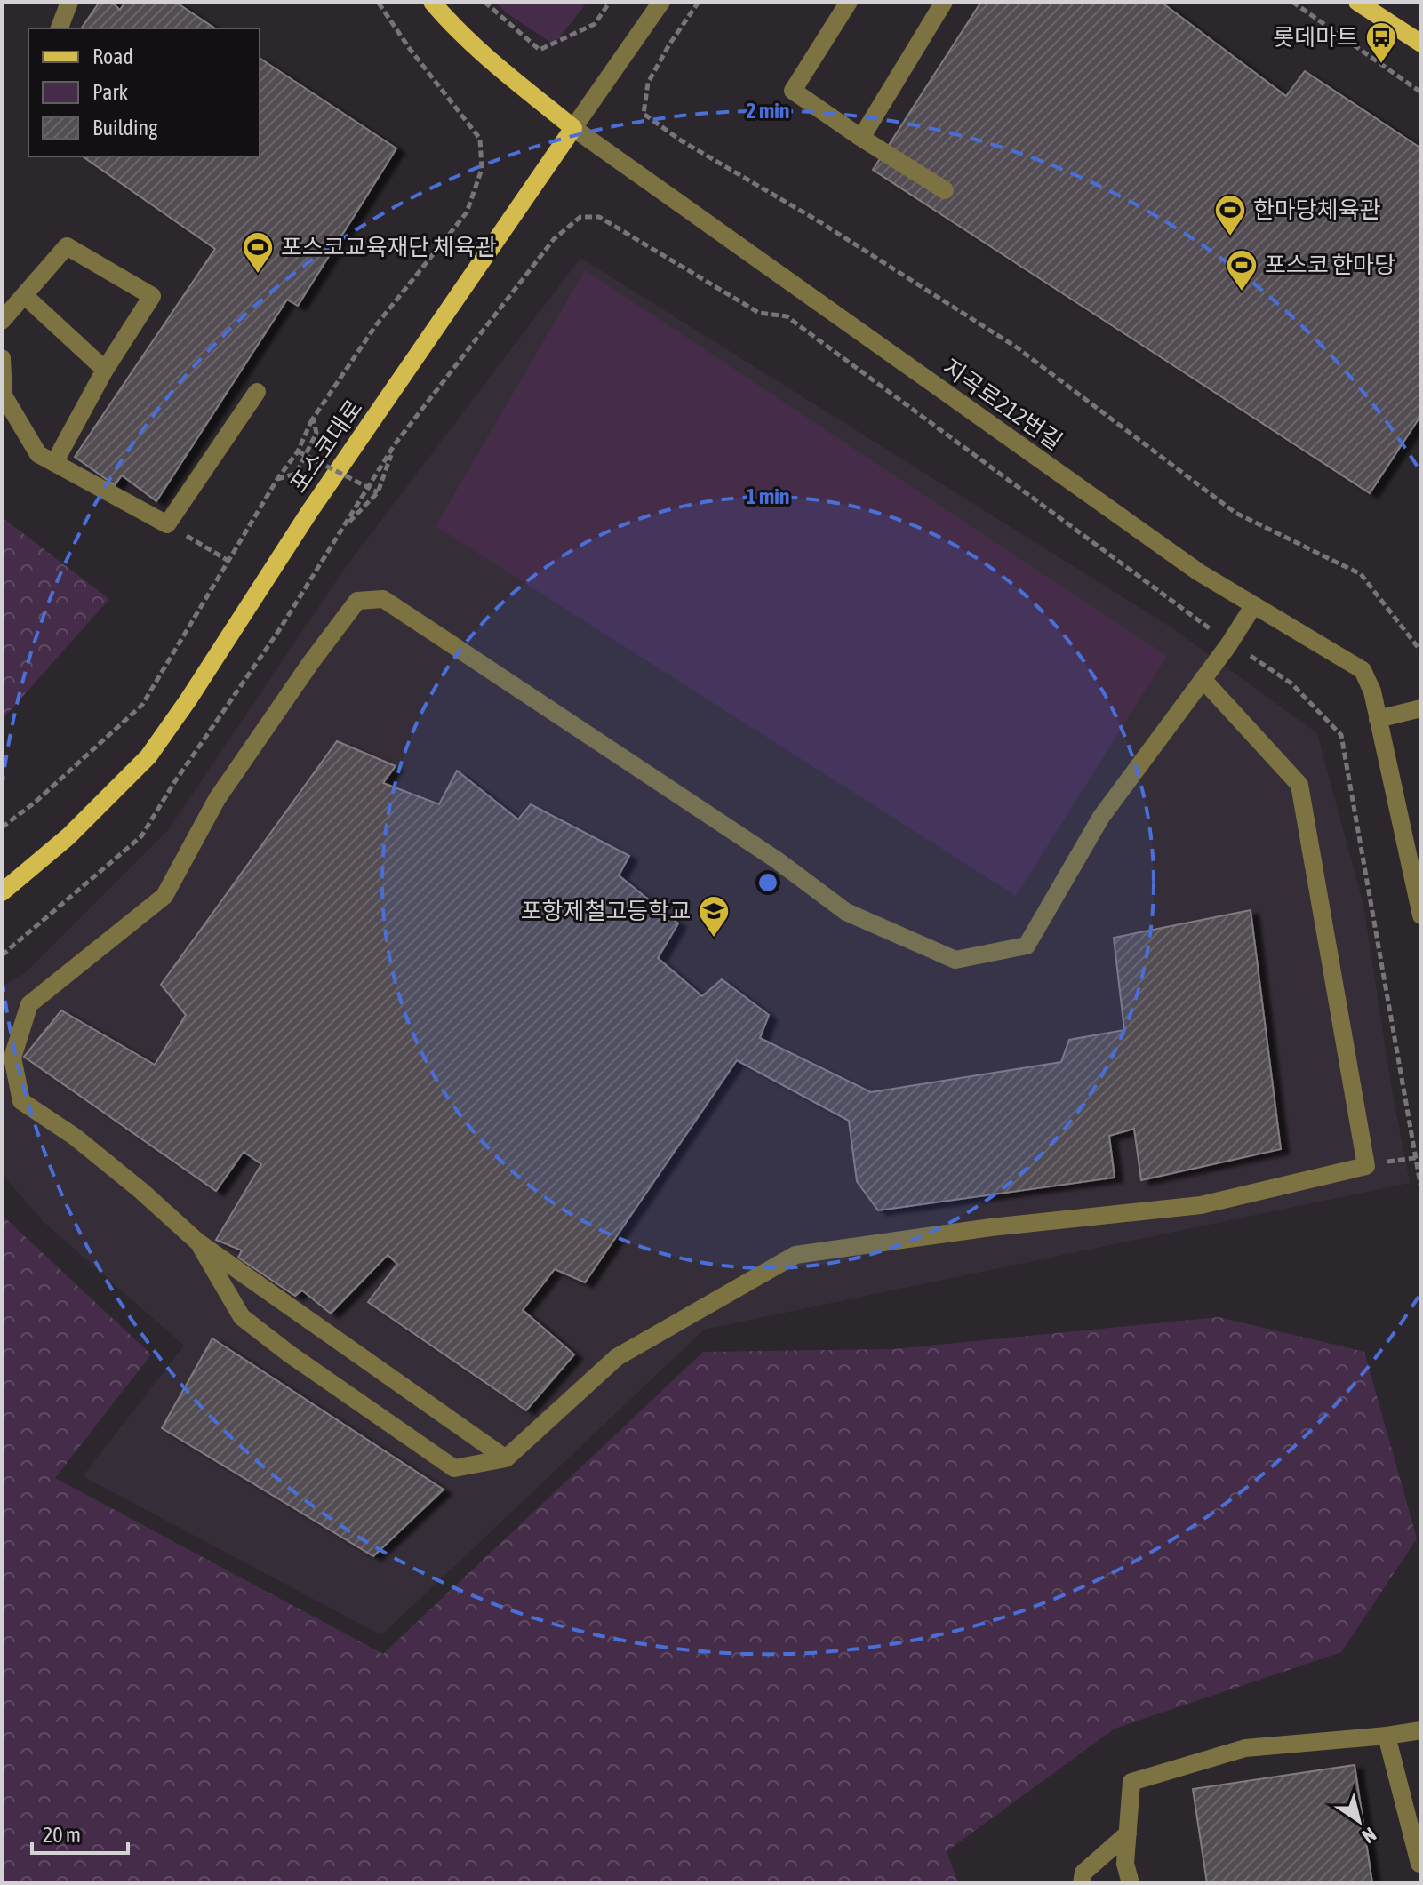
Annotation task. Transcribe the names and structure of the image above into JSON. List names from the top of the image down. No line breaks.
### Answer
{"streets":{"main road":["지곡로212번길","포스코대로"]},"crossings":[["지곡로212번길","포스코대로"]],"places":{"bus stop":["롯데마트"],"sports":["한마당체육관","포스코교육재단 체육관","포스코 한마당"],"school or university":["포항제철고등학교"]},"legend":["Road","Park","Building"],"scale_bar":"20 m","north":"bottom right","rings":["2 min","1 min"]}
